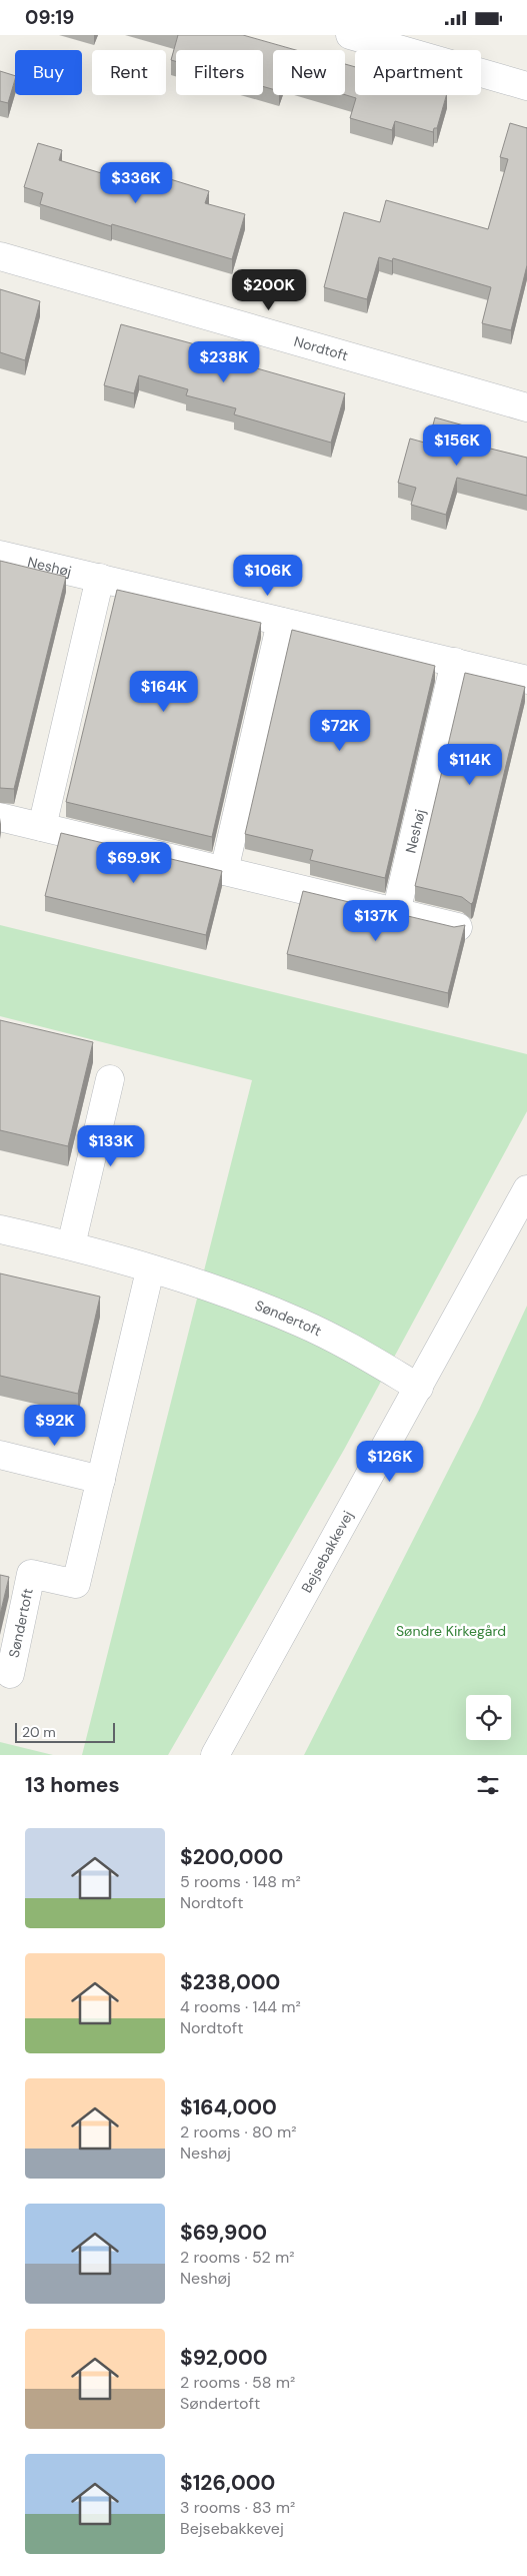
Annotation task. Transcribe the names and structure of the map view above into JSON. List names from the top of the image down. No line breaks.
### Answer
{"streets":{"street":["Nordtoft","Neshøj","Søndertoft","Bejsebakkevej"]},"crossings":[["Søndertoft","Bejsebakkevej"]],"parks":["Søndre Kirkegård"],"scale_bar":"20 m","page":{"status":"09:19","chip":["Buy","Rent","Filters","New","Apartment"],"price":["$336K","$200K","$238K","$156K","$106K","$164K","$72K","$114K","$69.9K","$137K","$133K","$92K","$126K"],"scale":"20 m","heading":"13 homes","list":[{"name":"$200,000","note":"5 rooms · 148 m² · Nordtoft"},{"name":"$238,000","note":"4 rooms · 144 m² · Nordtoft"},{"name":"$164,000","note":"2 rooms · 80 m² · Neshøj"},{"name":"$69,900","note":"2 rooms · 52 m² · Neshøj"},{"name":"$92,000","note":"2 rooms · 58 m² · Søndertoft"},{"name":"$126,000","note":"3 rooms · 83 m² · Bejsebakkevej"}]}}
